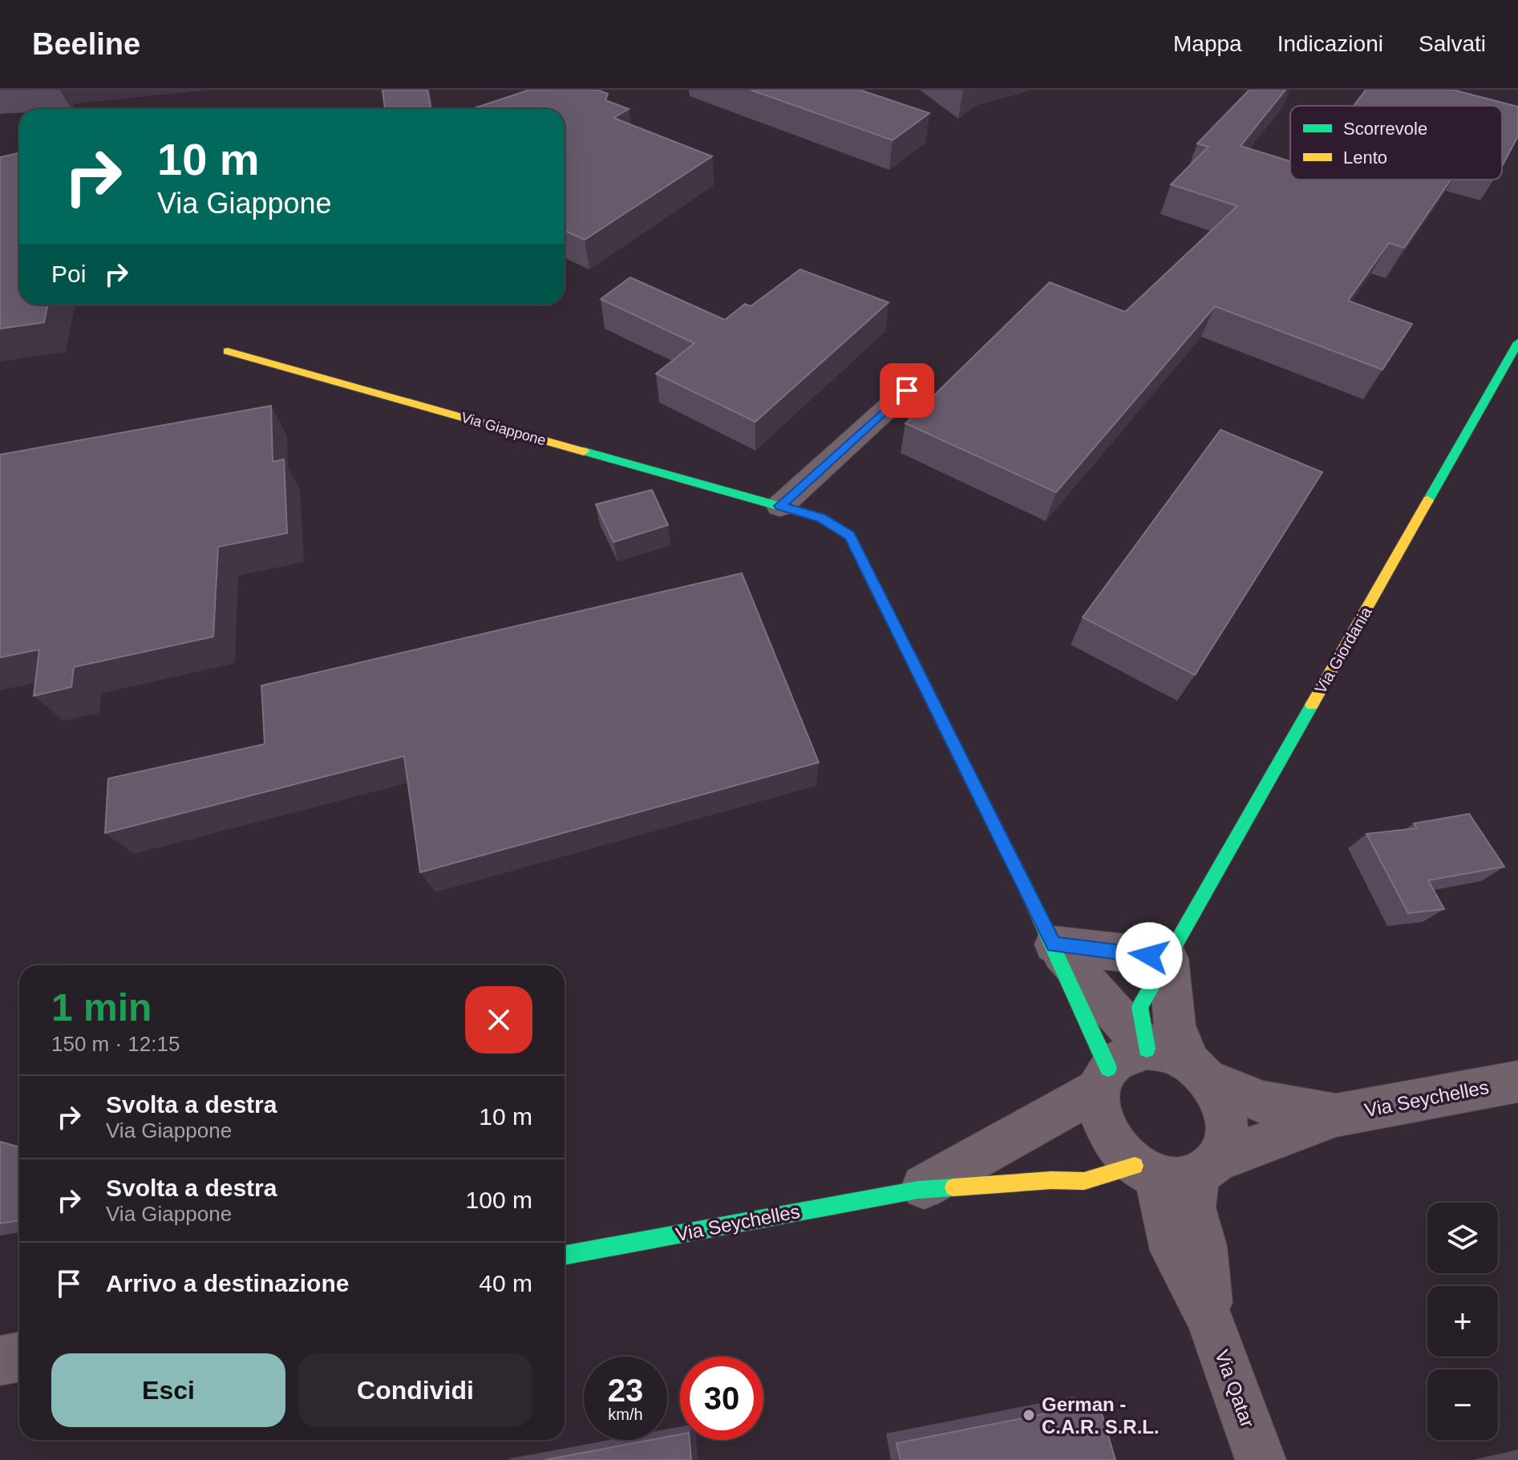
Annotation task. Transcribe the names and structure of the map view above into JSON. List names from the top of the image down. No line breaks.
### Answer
{"streets":{"street":["Via Giappone","Via Giordania","Via Seychelles","Via Qatar"]},"crossings":[["Via Giappone","Via Giordania"],["Via Giappone","Via Seychelles"],["Via Giappone","Via Qatar"],["Via Giordania","Via Seychelles"],["Via Giordania","Via Qatar"],["Via Seychelles","Via Qatar"]],"places":["German - C.A.R. S.R.L."],"legend":["Scorrevole","Lento"],"page":{"header":"Beeline","nav":["Mappa","Indicazioni","Salvati"],"turn":["10 m","Via Giappone"],"then":"Poi","heading":["1 min","150 m · 12:15"],"list":[{"name":"Svolta a destra","note":"Via Giappone","value":"10 m"},{"name":"Svolta a destra","note":"Via Giappone","value":"100 m"},{"name":"Arrivo a destinazione","value":"40 m"}],"map_buttons":["+","−"],"buttons":["Esci","Condividi"],"speed":"23 km/h","limit":"30"}}
